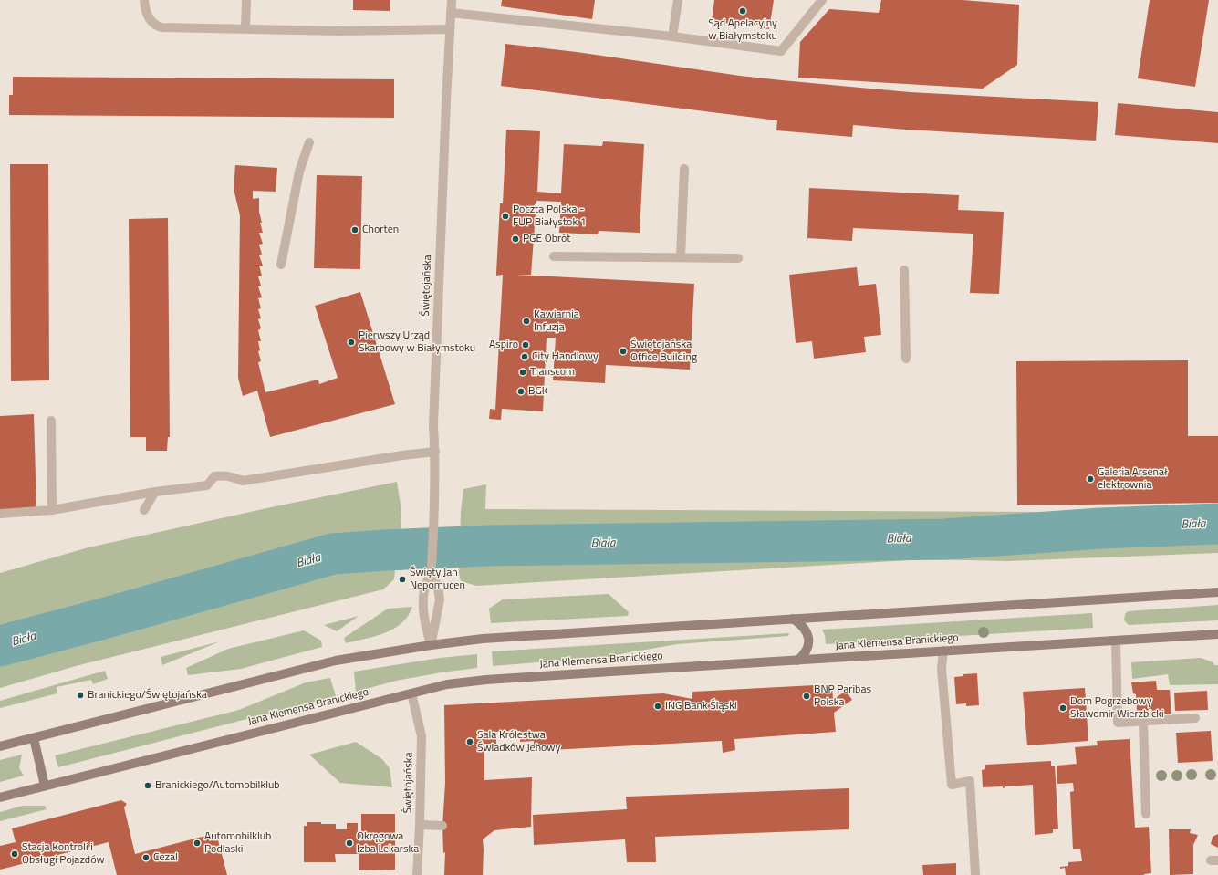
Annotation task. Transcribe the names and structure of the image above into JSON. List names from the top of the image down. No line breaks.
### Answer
{"streets":{"main road":["Jana Klemensa Branickiego"],"street":["Świętojańska"]},"crossings":[["Świętojańska","Jana Klemensa Branickiego"]],"water":["Biała"],"places":["Sąd Apelacyjny w Białymstoku","Poczta Polska - FUP Białystok 1","Chorten","PGE Obrót","Kawiarnia Infuzja","Pierwszy Urząd Skarbowy w Białymstoku","Aspiro","Świętojańska Office Building","City Handlowy","Transcom","BGK","Galeria Arsenał elektrownia","Święty Jan Nepomucen","Branickiego/Świętojańska","BNP Paribas Polska","ING Bank Śląski","Dom Pogrzebowy Sławomir Wierzbicki","Sala Królestwa Świadków Jehowy","Branickiego/Automobilklub","Automobilklub Podlaski","Okręgowa Izba Lekarska","Stacja Kontroli i Obsługi Pojazdów","Cezal"]}
